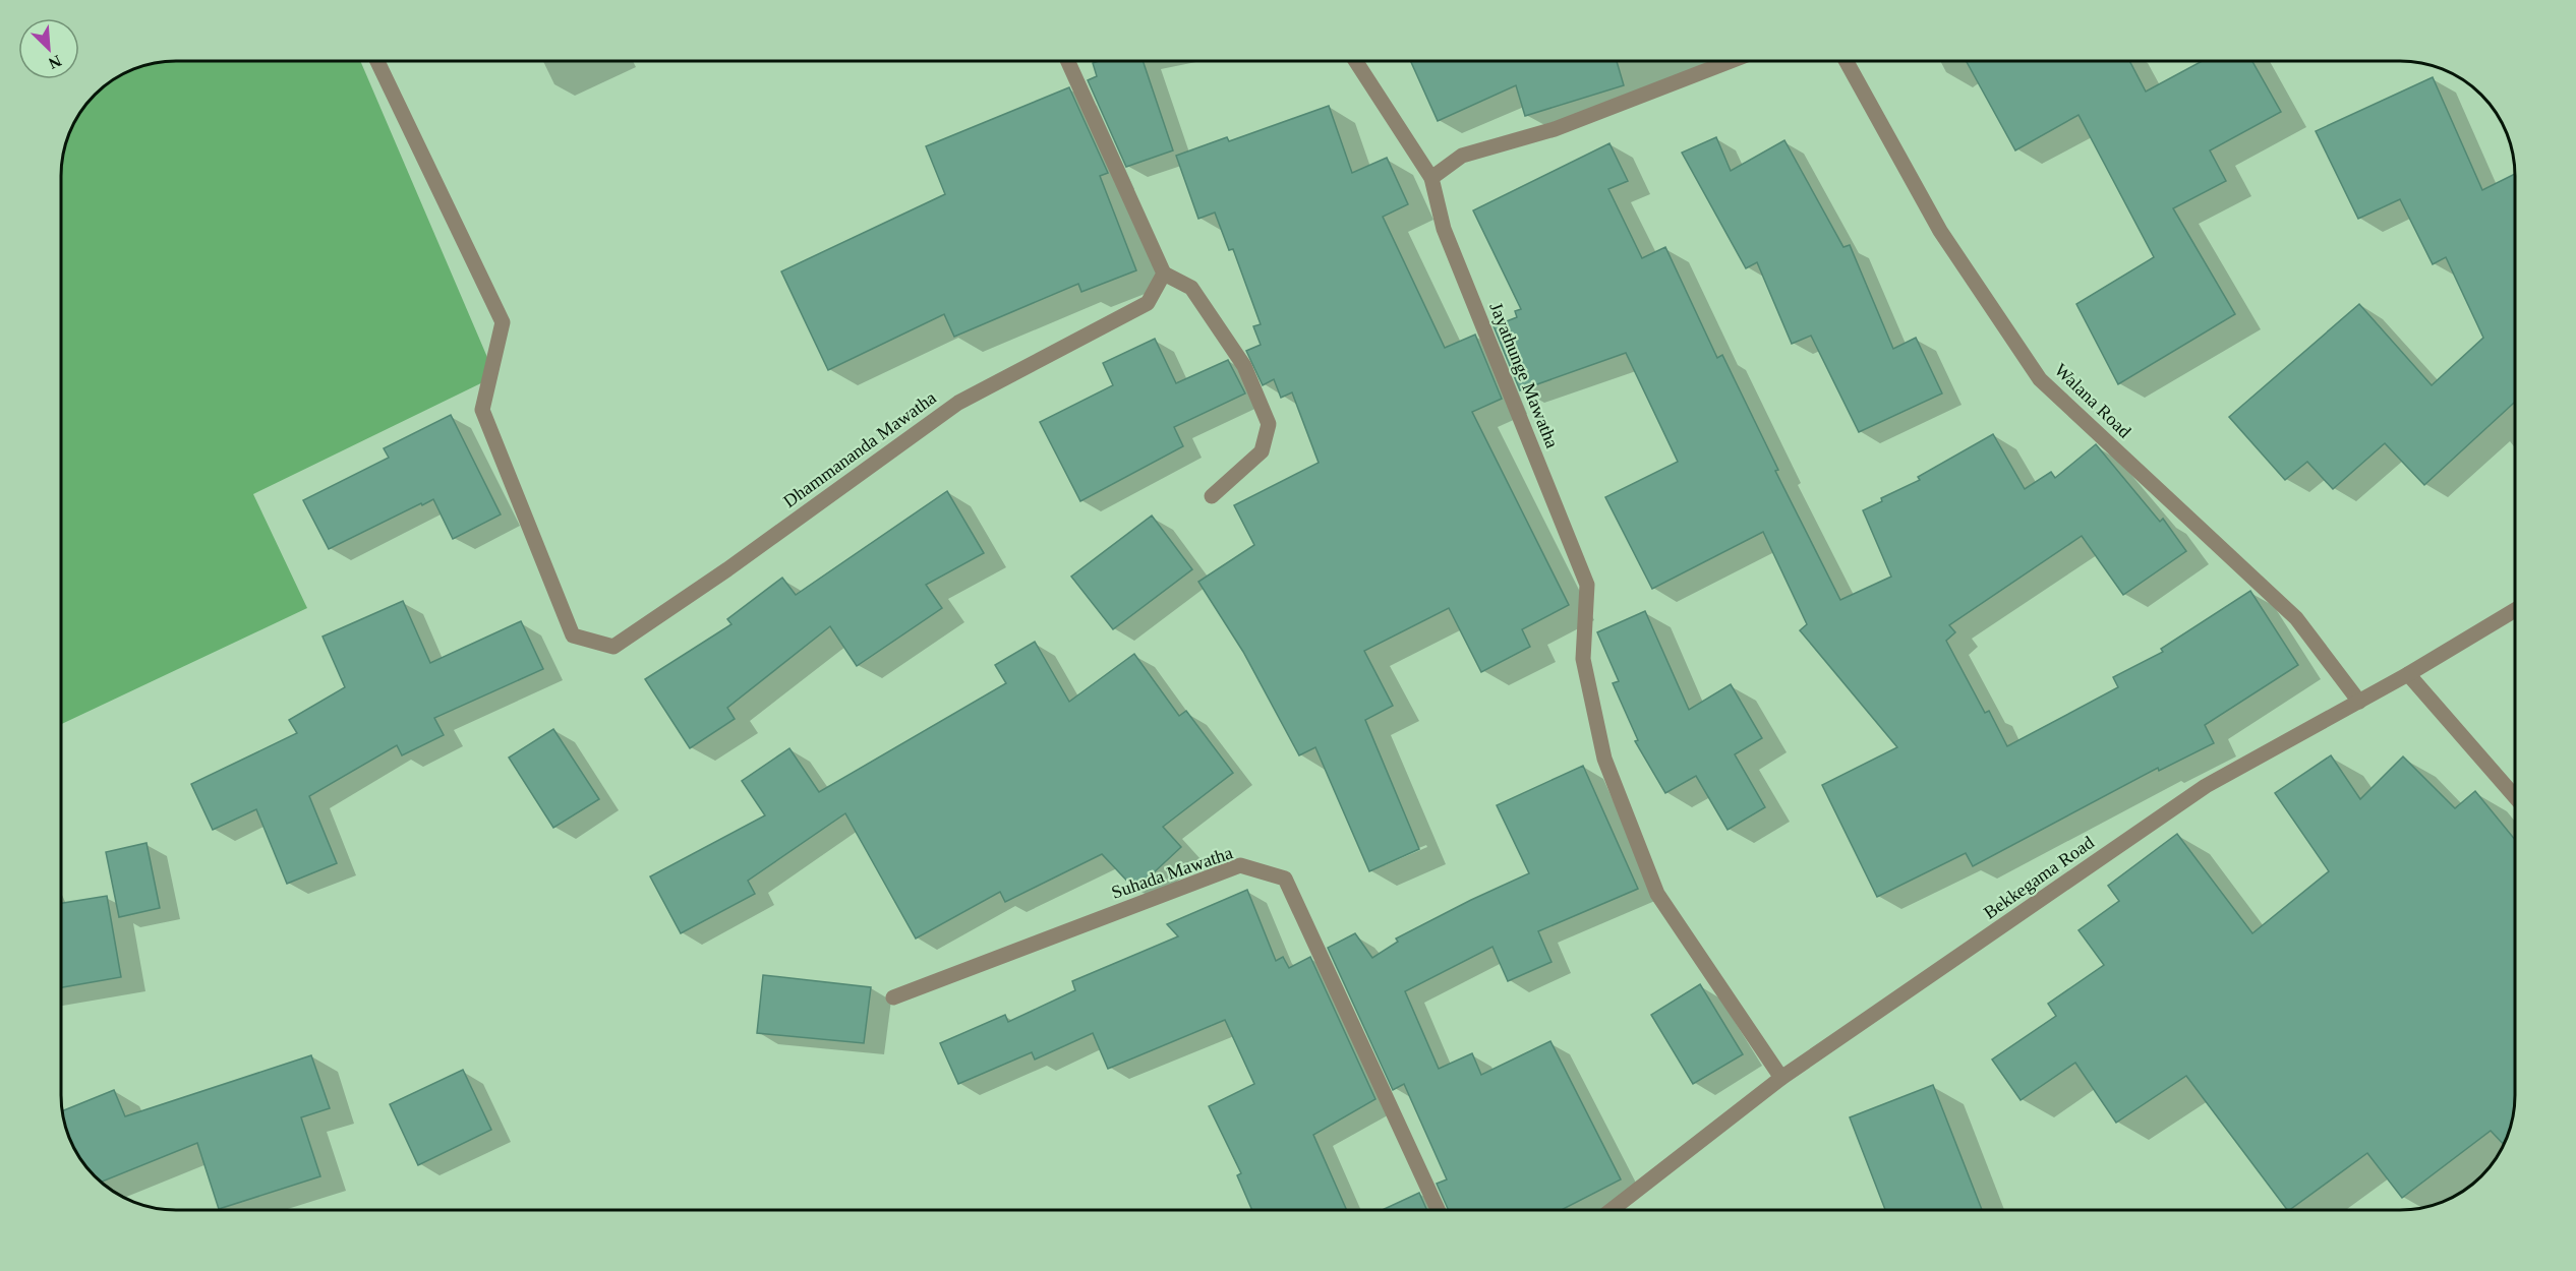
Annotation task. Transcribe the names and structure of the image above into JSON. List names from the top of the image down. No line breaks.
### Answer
{"streets":{"street":["Jayathunge Mawatha","Walana Road","Dhammananda Mawatha","Suhada Mawatha","Bekkegama Road"]},"crossings":[["Jayathunge Mawatha","Bekkegama Road"],["Walana Road","Bekkegama Road"]],"north":"bottom right"}
